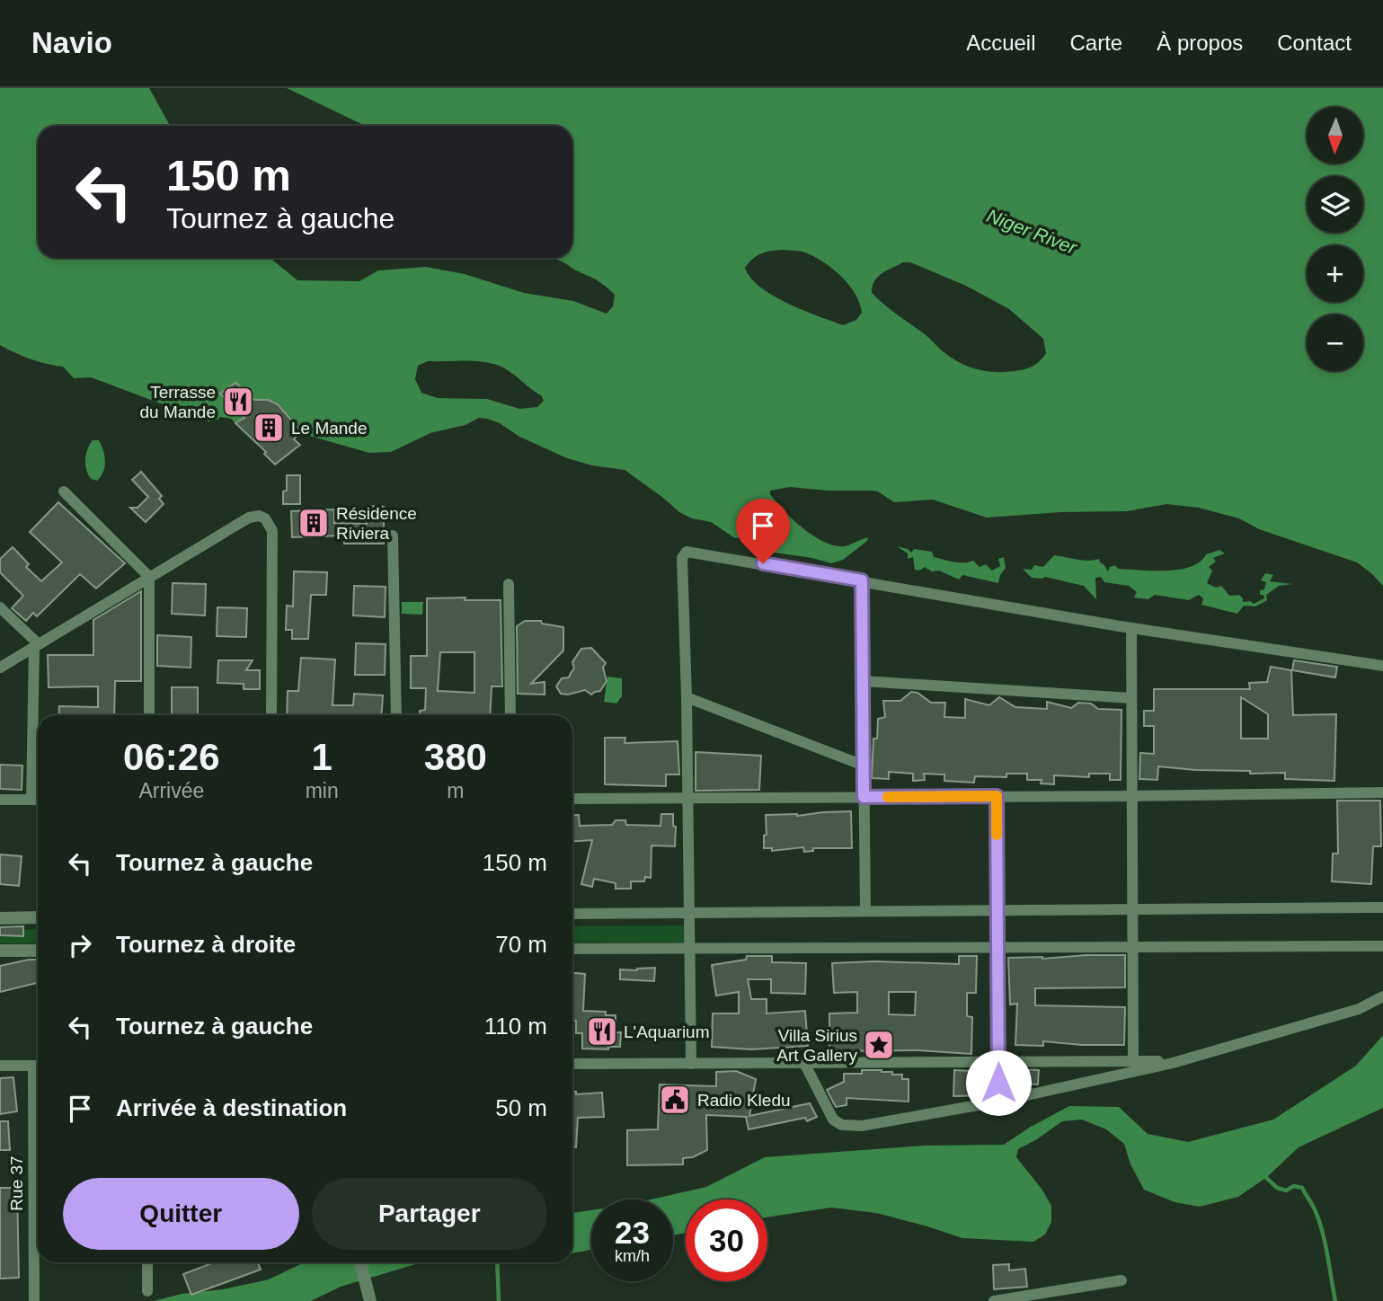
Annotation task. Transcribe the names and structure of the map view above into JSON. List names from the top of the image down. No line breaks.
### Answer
{"streets":{"street":["Rue 37"]},"water":["Niger River"],"places":{"restaurant":["Terrasse du Mande","L'Aquarium"],"building":["Le Mande","Résidence Riviera"],"place":["Villa Sirius Art Gallery"],"public building":["Radio Kledu"]},"north":"bottom","page":{"header":"Navio","nav":["Accueil","Carte","À propos","Contact"],"map_buttons":["+","−"],"turn":["150 m","Tournez à gauche"],"eta":["06:26","Arrivée","1","min","380","m"],"list":[{"name":"Tournez à gauche","value":"150 m"},{"name":"Tournez à droite","value":"70 m"},{"name":"Tournez à gauche","value":"110 m"},{"name":"Arrivée à destination","value":"50 m"}],"buttons":["Quitter","Partager"],"speed":"23 km/h","limit":"30"}}
